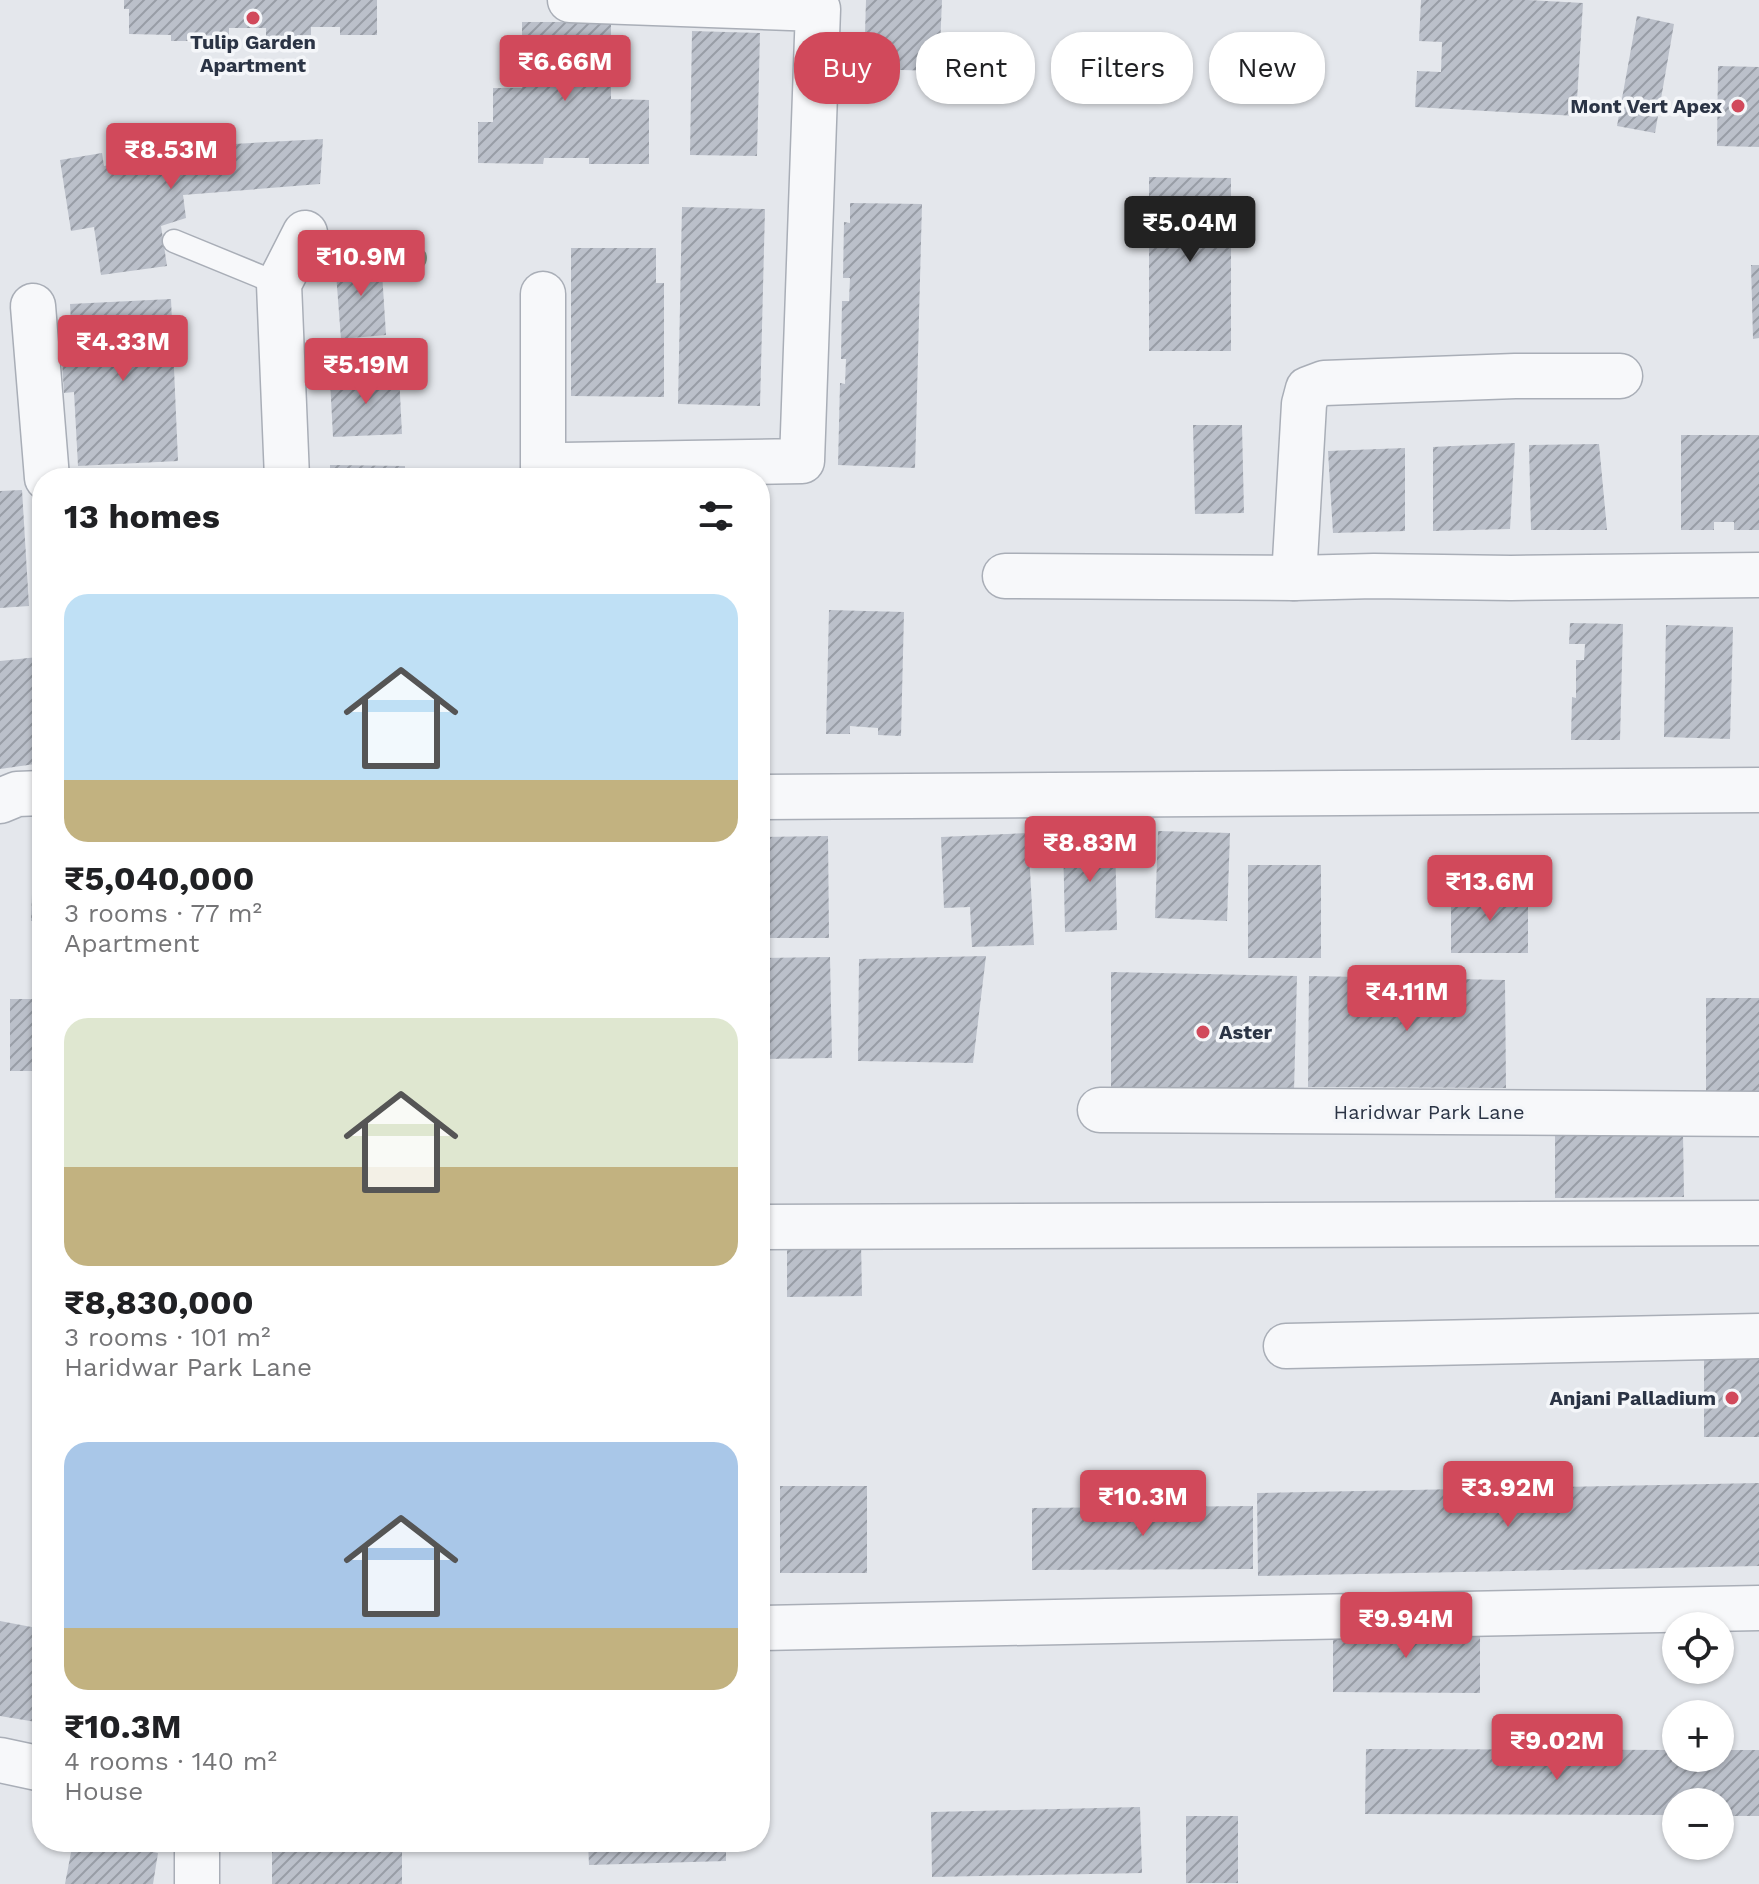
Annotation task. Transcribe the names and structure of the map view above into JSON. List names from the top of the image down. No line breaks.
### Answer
{"streets":{"street":["Haridwar Park Lane"]},"places":["Tulip Garden Apartment","Mont Vert Apex","Aster","Anjani Palladium"],"page":{"chip":["Buy","Rent","Filters","New"],"price":["₹6.66M","₹8.53M","₹5.04M","₹10.9M","₹4.33M","₹5.19M","₹8.83M","₹13.6M","₹4.11M","₹3.92M","₹10.3M","₹9.94M","₹9.02M"],"heading":"13 homes","list":[{"name":"₹5,040,000","note":"3 rooms · 77 m² · Apartment"},{"name":"₹8,830,000","note":"3 rooms · 101 m² · Haridwar Park Lane"},{"name":"₹10.3M","note":"4 rooms · 140 m² · House"}],"map_buttons":["+","−"]}}
